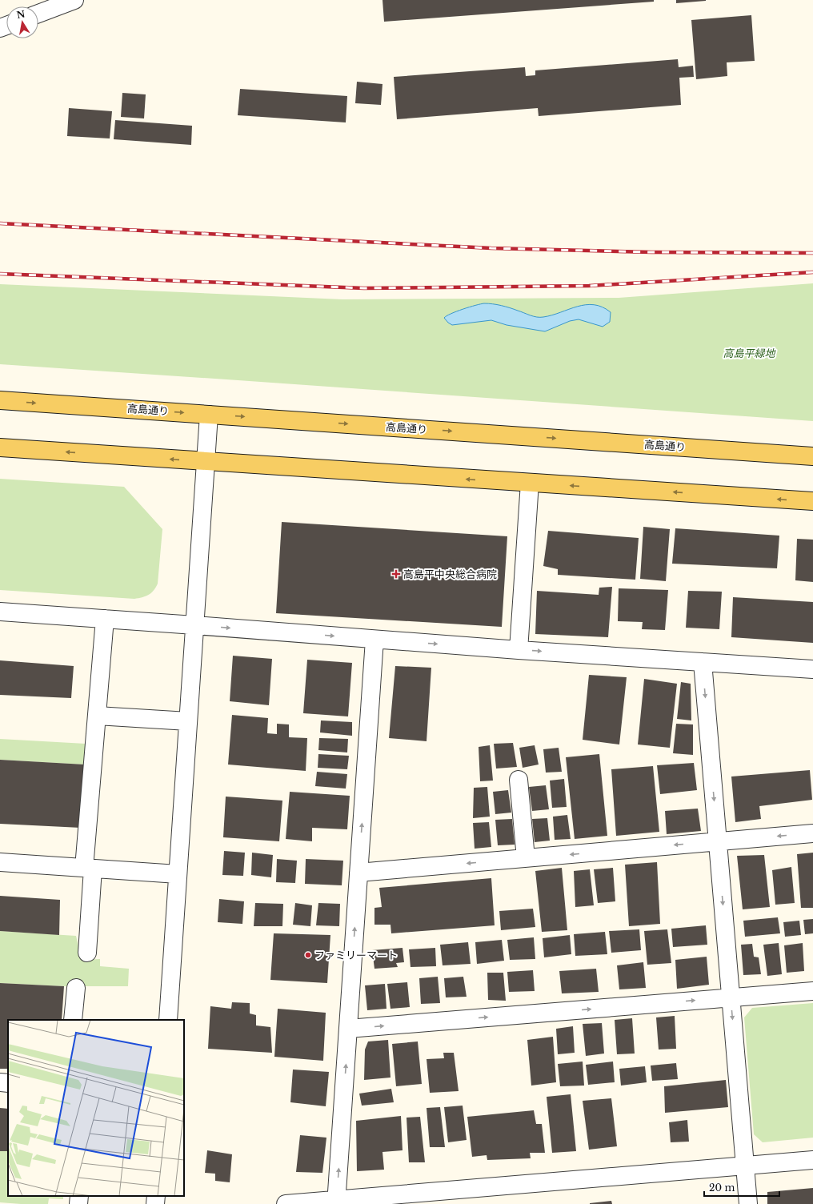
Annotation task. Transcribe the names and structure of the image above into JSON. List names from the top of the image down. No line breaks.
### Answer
{"streets":{"main road":["高島通り"]},"parks":["高島平緑地"],"places":{"health":["高島平中央総合病院"],"other":["ファミリーマート"]},"scale_bar":"20 m","north":"top"}
